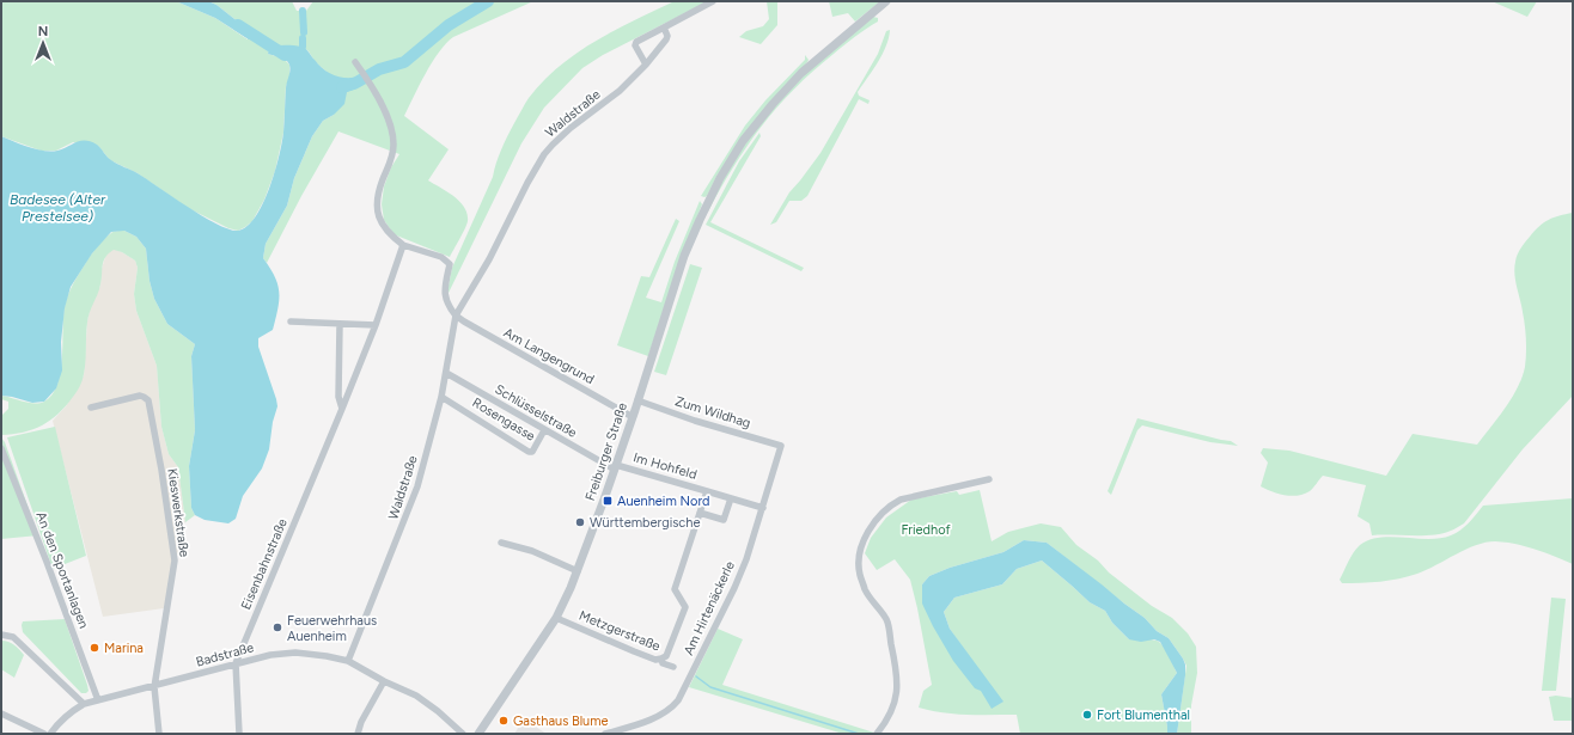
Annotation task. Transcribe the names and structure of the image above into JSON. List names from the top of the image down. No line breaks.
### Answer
{"streets":{"street":["Waldstraße","Am Langengrund","Schlüsselstraße","Zum Wildhag","Rosengasse","Freiburger Straße","Im Hohfeld","Kieswerkstraße","Eisenbahnstraße","An den Sportanlagen","Am Hirtenäckerle","Metzgerstraße","Badstraße"]},"crossings":[["Waldstraße","Am Langengrund"],["Waldstraße","Schlüsselstraße"],["Waldstraße","Rosengasse"],["Waldstraße","Badstraße"],["Am Langengrund","Freiburger Straße"],["Schlüsselstraße","Rosengasse"],["Schlüsselstraße","Freiburger Straße"],["Schlüsselstraße","Im Hohfeld"],["Zum Wildhag","Freiburger Straße"],["Zum Wildhag","Am Hirtenäckerle"],["Freiburger Straße","Im Hohfeld"],["Freiburger Straße","Metzgerstraße"],["Im Hohfeld","Am Hirtenäckerle"],["Im Hohfeld","Metzgerstraße"],["Kieswerkstraße","Badstraße"],["Eisenbahnstraße","Badstraße"],["An den Sportanlagen","Badstraße"]],"water":["Badesee (Alter Prestelsee)"],"parks":["Friedhof"],"places":{"transit":["Auenheim Nord"],"other":["Württembergische","Feuerwehrhaus Auenheim","Marina","Fort Blumenthal","Gasthaus Blume"]},"north":"top"}
